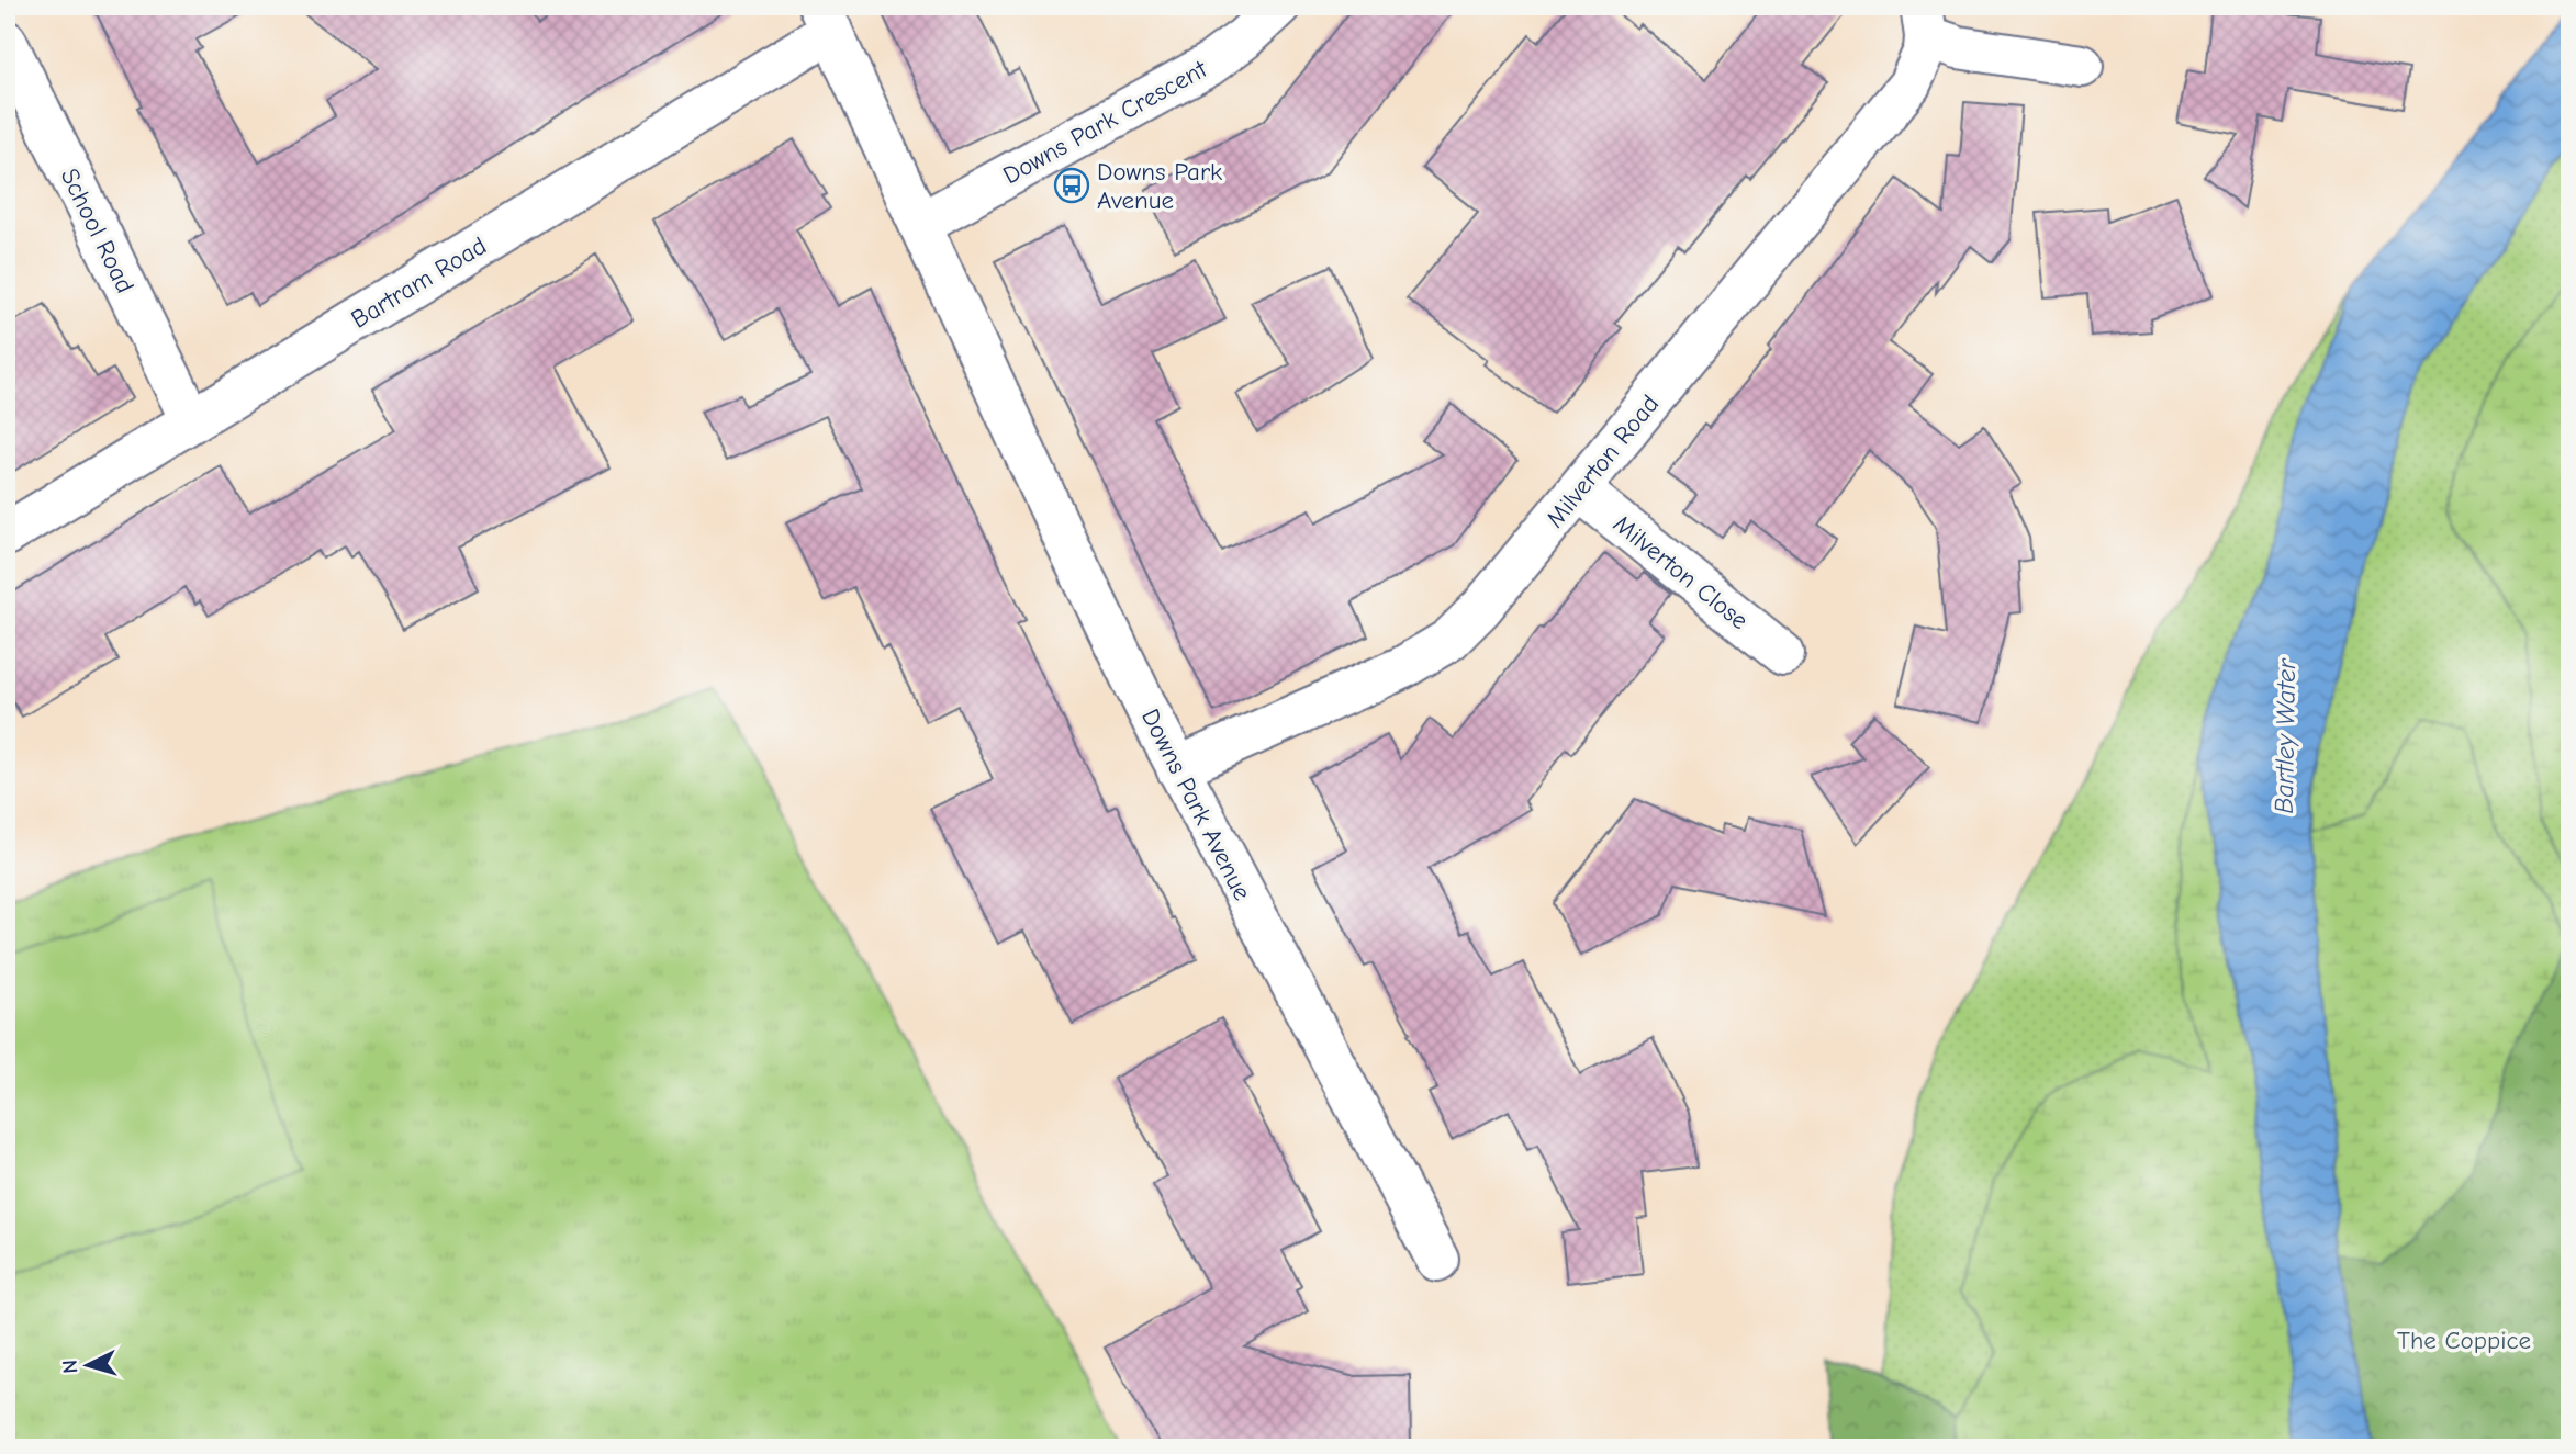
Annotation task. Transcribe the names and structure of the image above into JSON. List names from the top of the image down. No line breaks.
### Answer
{"streets":{"street":["Downs Park Crescent","School Road","Bartram Road","Milverton Road","Milverton Close","Downs Park Avenue"]},"crossings":[["Downs Park Crescent","Downs Park Avenue"],["School Road","Bartram Road"],["Bartram Road","Downs Park Avenue"],["Milverton Road","Milverton Close"],["Milverton Road","Downs Park Avenue"]],"water":["Bartley Water"],"parks":["The Coppice"],"places":{"bus stop":["Downs Park Avenue"]},"north":"left"}
